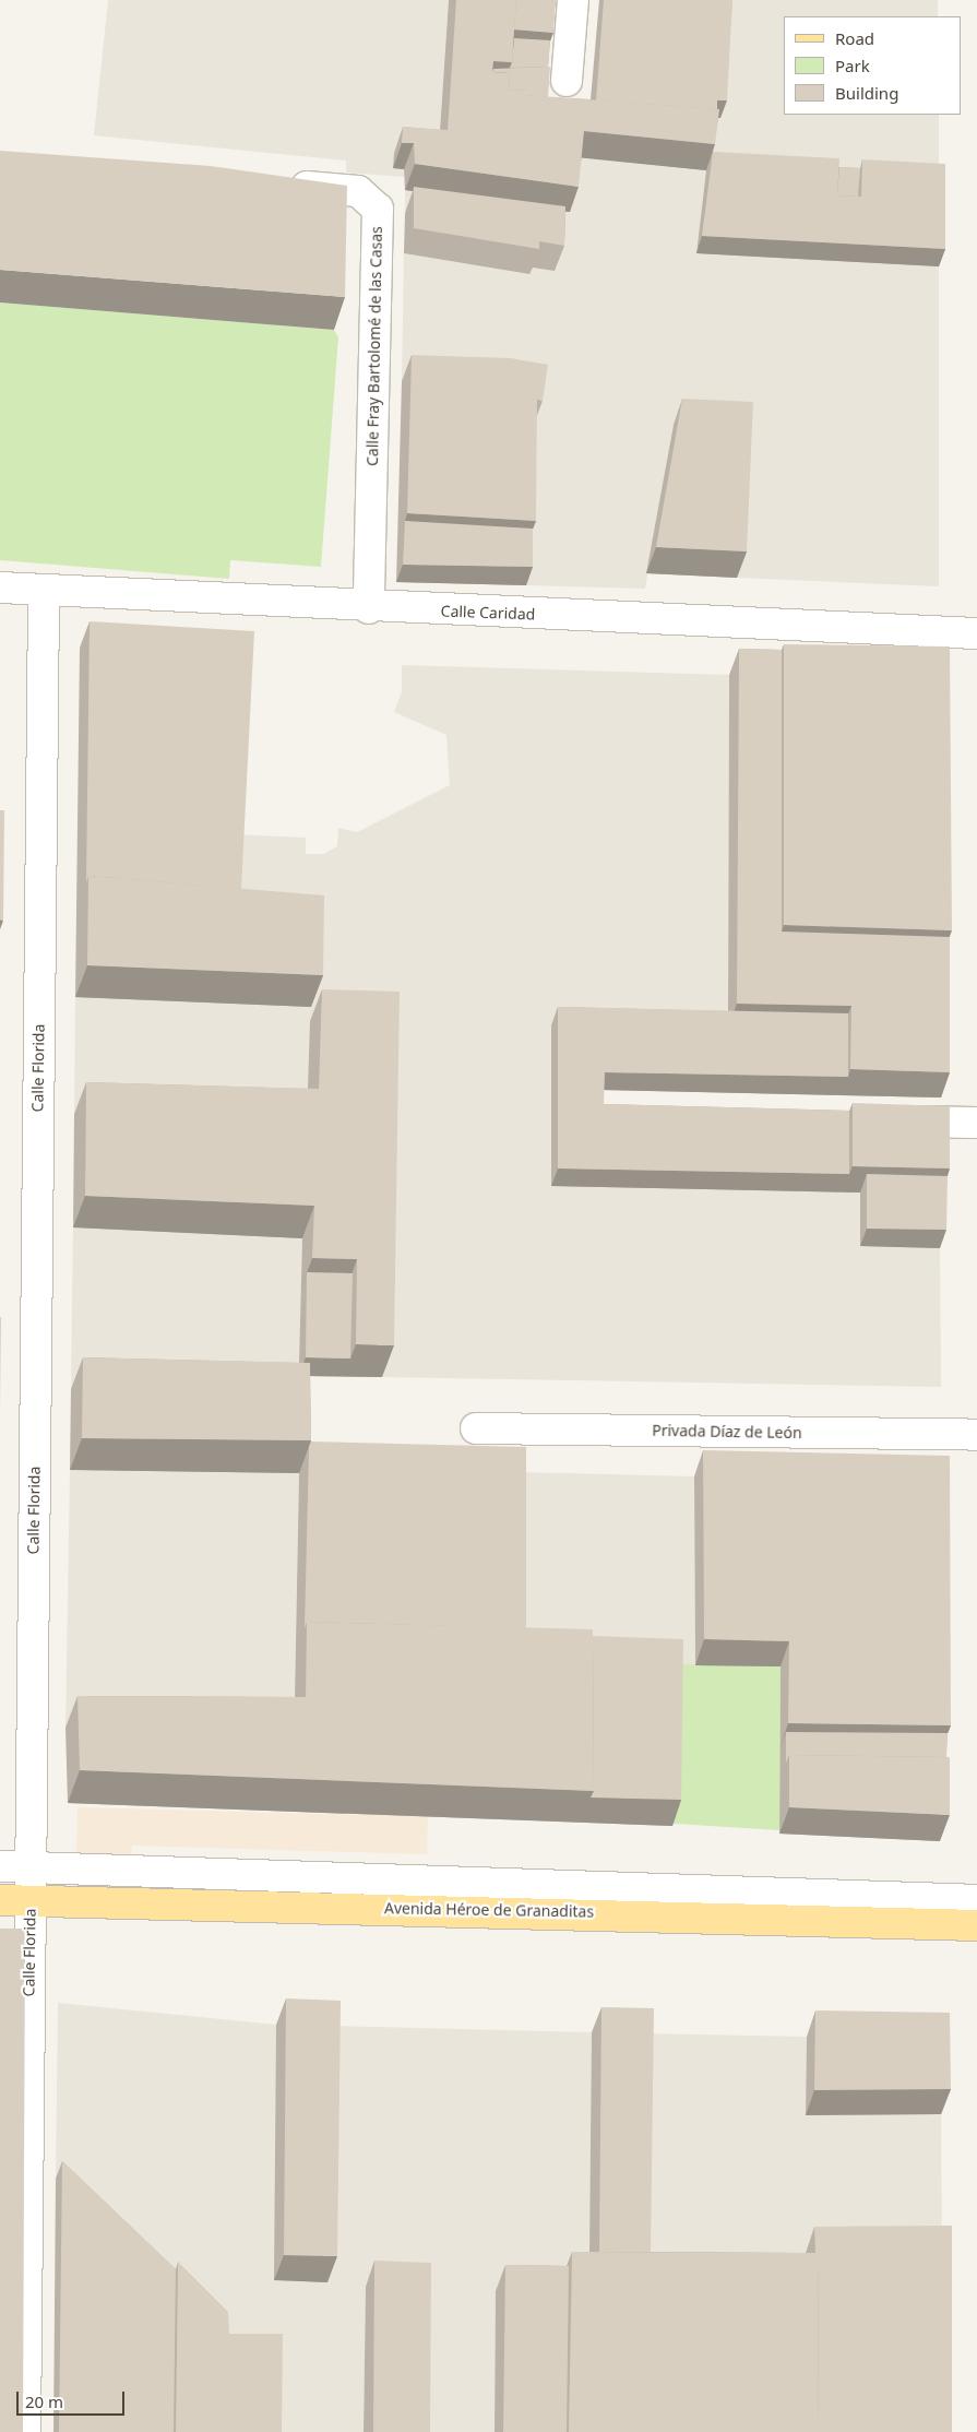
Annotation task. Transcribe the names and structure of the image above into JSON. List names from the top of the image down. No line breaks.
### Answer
{"streets":{"main road":["Avenida Héroe de Granaditas"],"street":["Calle Fray Bartolomé de las Casas","Calle Caridad","Calle Florida","Privada Díaz de León"]},"crossings":[["Calle Fray Bartolomé de las Casas","Calle Caridad"],["Calle Caridad","Calle Florida"],["Calle Florida","Avenida Héroe de Granaditas"]],"legend":["Road","Park","Building"],"scale_bar":"20 m"}
